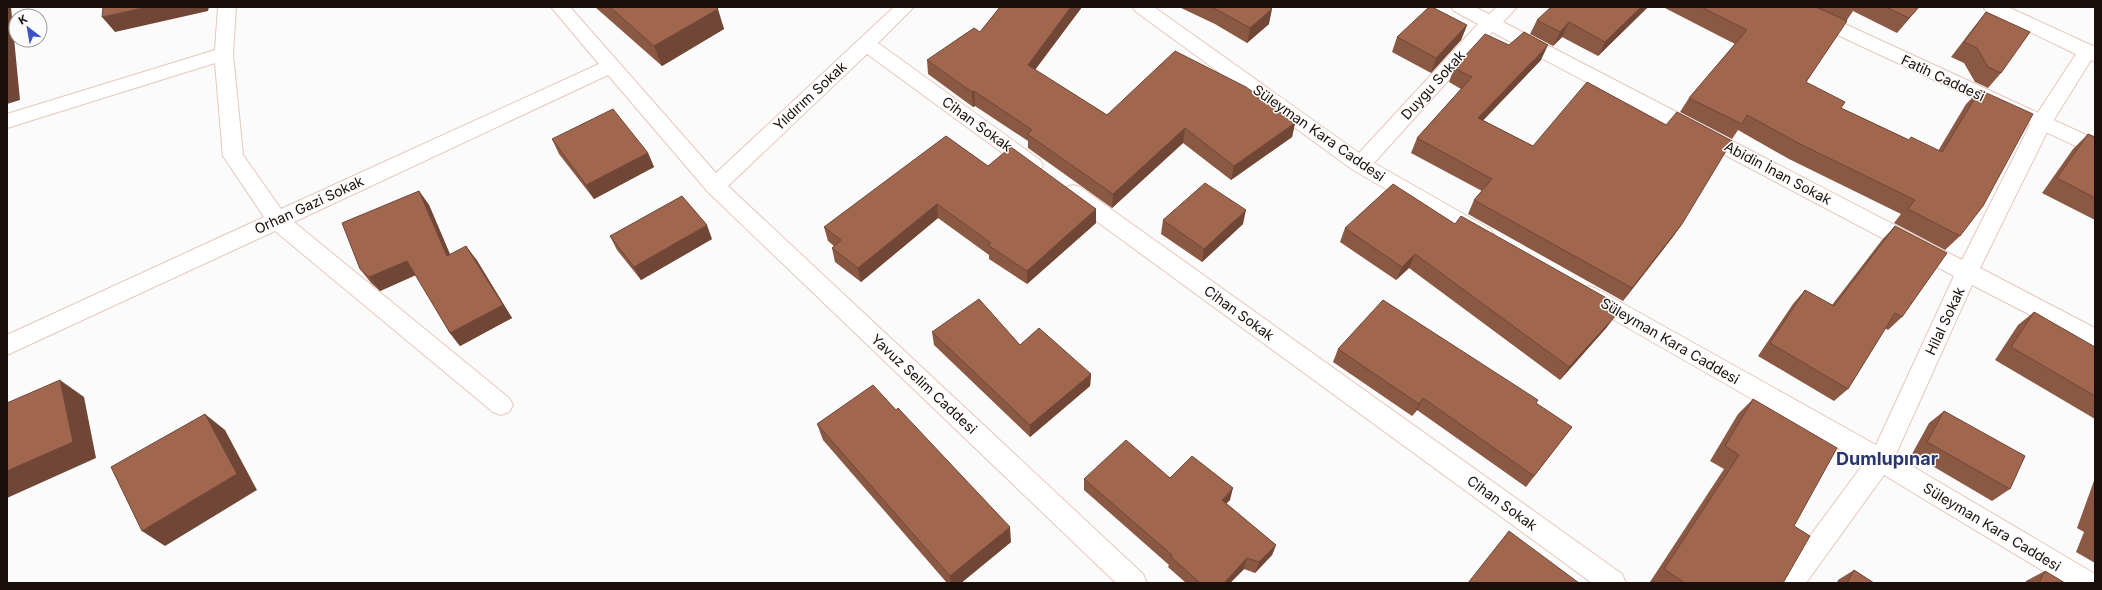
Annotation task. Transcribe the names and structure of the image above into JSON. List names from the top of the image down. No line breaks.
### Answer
{"streets":{"street":["Fatih Caddesi","Duygu Sokak","Yıldırım Sokak","Cihan Sokak","Süleyman Kara Caddesi","Abidin İnan Sokak","Orhan Gazi Sokak","Hilal Sokak","Yavuz Selim Caddesi"]},"crossings":[["Fatih Caddesi","Hilal Sokak"],["Duygu Sokak","Süleyman Kara Caddesi"],["Duygu Sokak","Abidin İnan Sokak"],["Yıldırım Sokak","Cihan Sokak"],["Yıldırım Sokak","Yavuz Selim Caddesi"],["Süleyman Kara Caddesi","Hilal Sokak"],["Abidin İnan Sokak","Hilal Sokak"],["Orhan Gazi Sokak","Yavuz Selim Caddesi"]],"districts":["Dumlupınar"],"north":"top left"}
